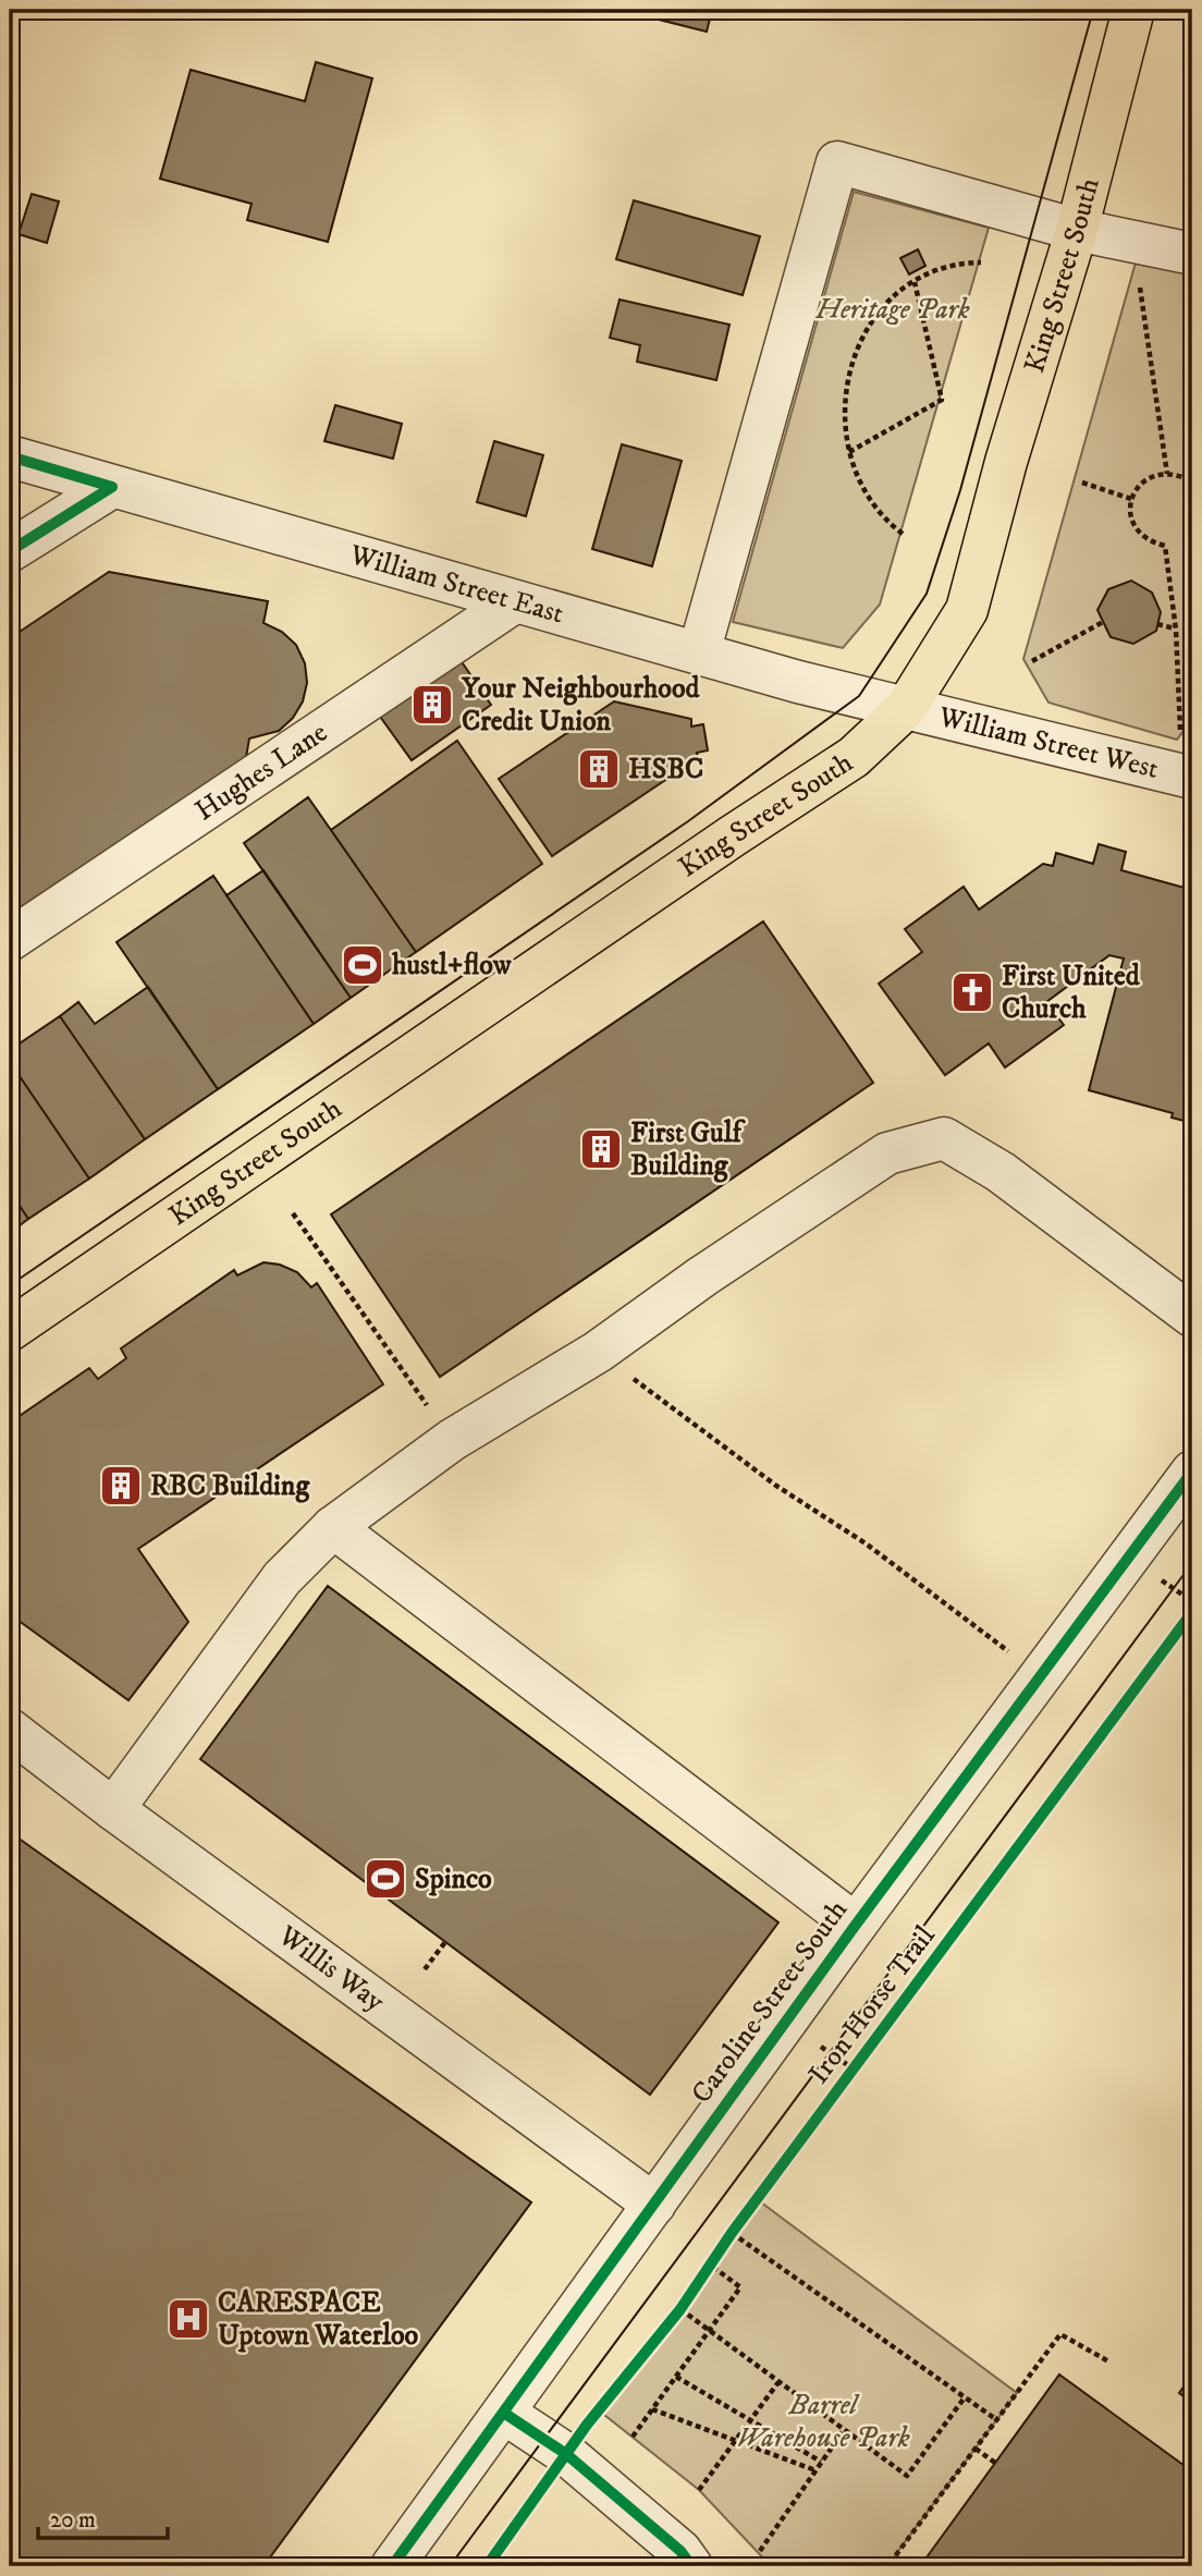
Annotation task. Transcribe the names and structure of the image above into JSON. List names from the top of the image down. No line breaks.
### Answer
{"streets":{"main road":["King Street South"],"street":["William Street East","William Street West","Hughes Lane","Willis Way","Caroline Street South"],"cycle path":["Iron Horse Trail"]},"crossings":[["King Street South","William Street East"],["King Street South","William Street West"],["William Street East","William Street West"],["William Street East","Hughes Lane"],["Willis Way","Caroline Street South"]],"parks":["Heritage Park","Barrel Warehouse Park"],"places":{"building":["Your Neighbourhood Credit Union","HSBC","First Gulf Building","RBC Building"],"sports":["hustl+flow","Spinco"],"church":["First United Church"],"hospital":["CARESPACE Uptown Waterloo"]},"scale_bar":"20 m"}
